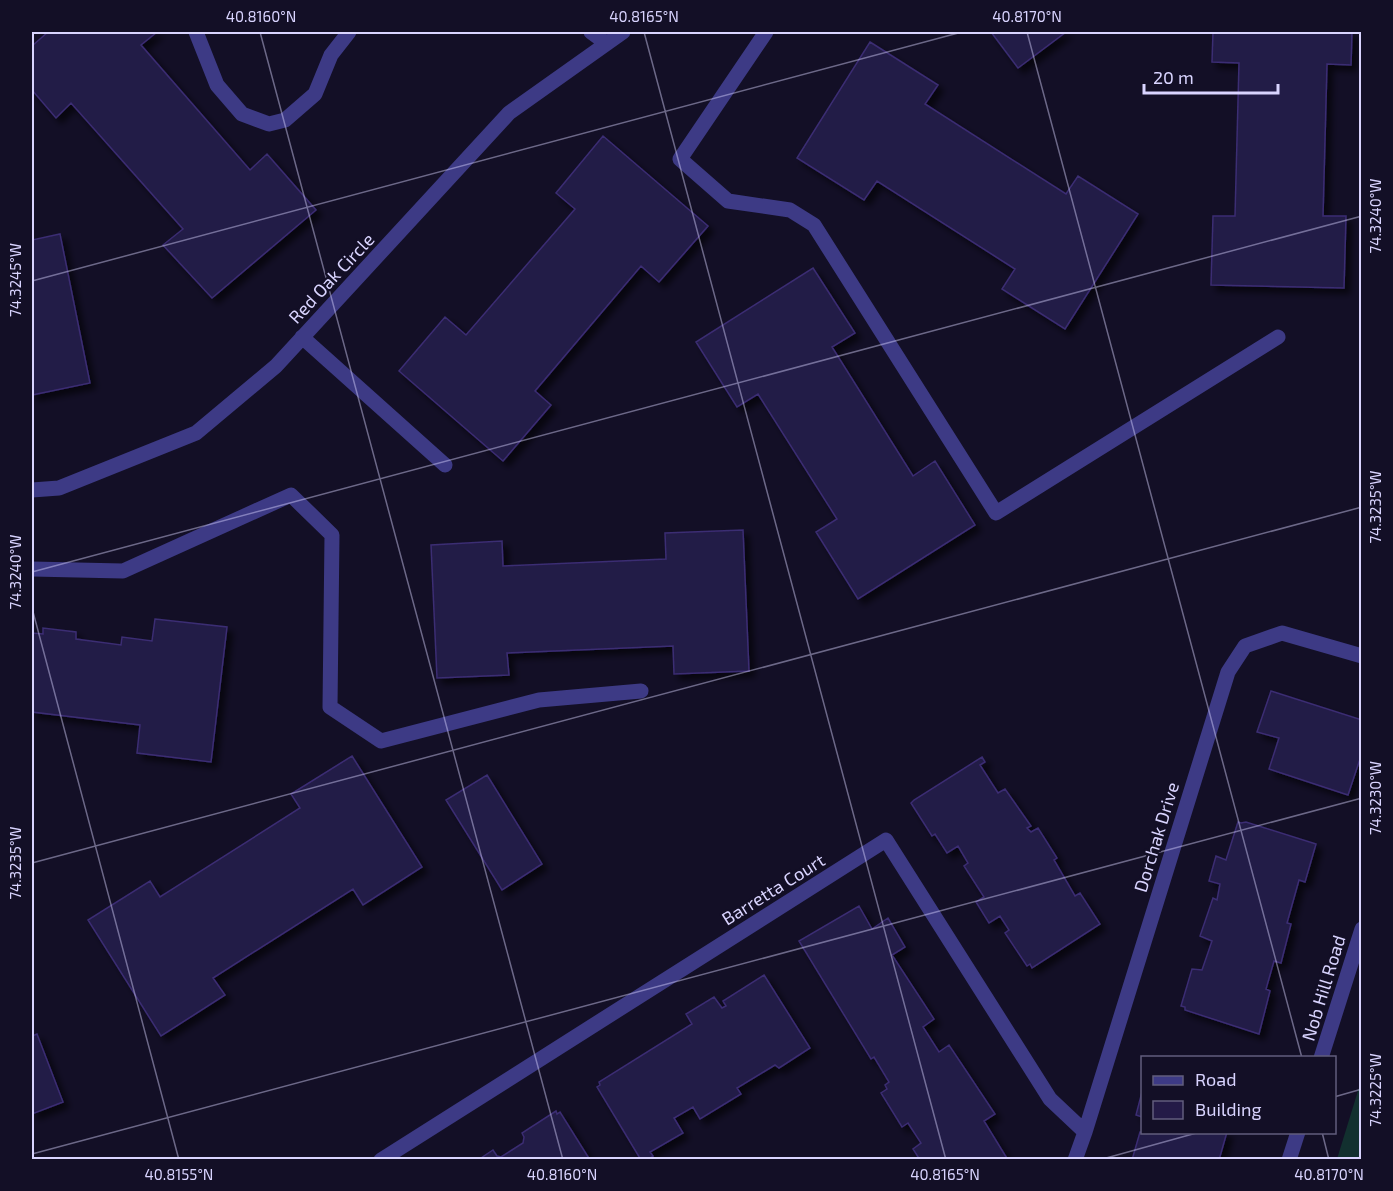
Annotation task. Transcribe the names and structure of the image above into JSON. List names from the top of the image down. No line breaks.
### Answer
{"streets":{"street":["Red Oak Circle","Dorchak Drive","Barretta Court","Nob Hill Road"]},"crossings":[["Dorchak Drive","Barretta Court"]],"legend":["Road","Building"],"scale_bar":"20 m","coordinates":["40.8160°N","40.8165°N","40.8170°N","74.3240°W","74.3245°W","74.3235°W","74.3230°W","74.3225°W","40.8155°N"]}
